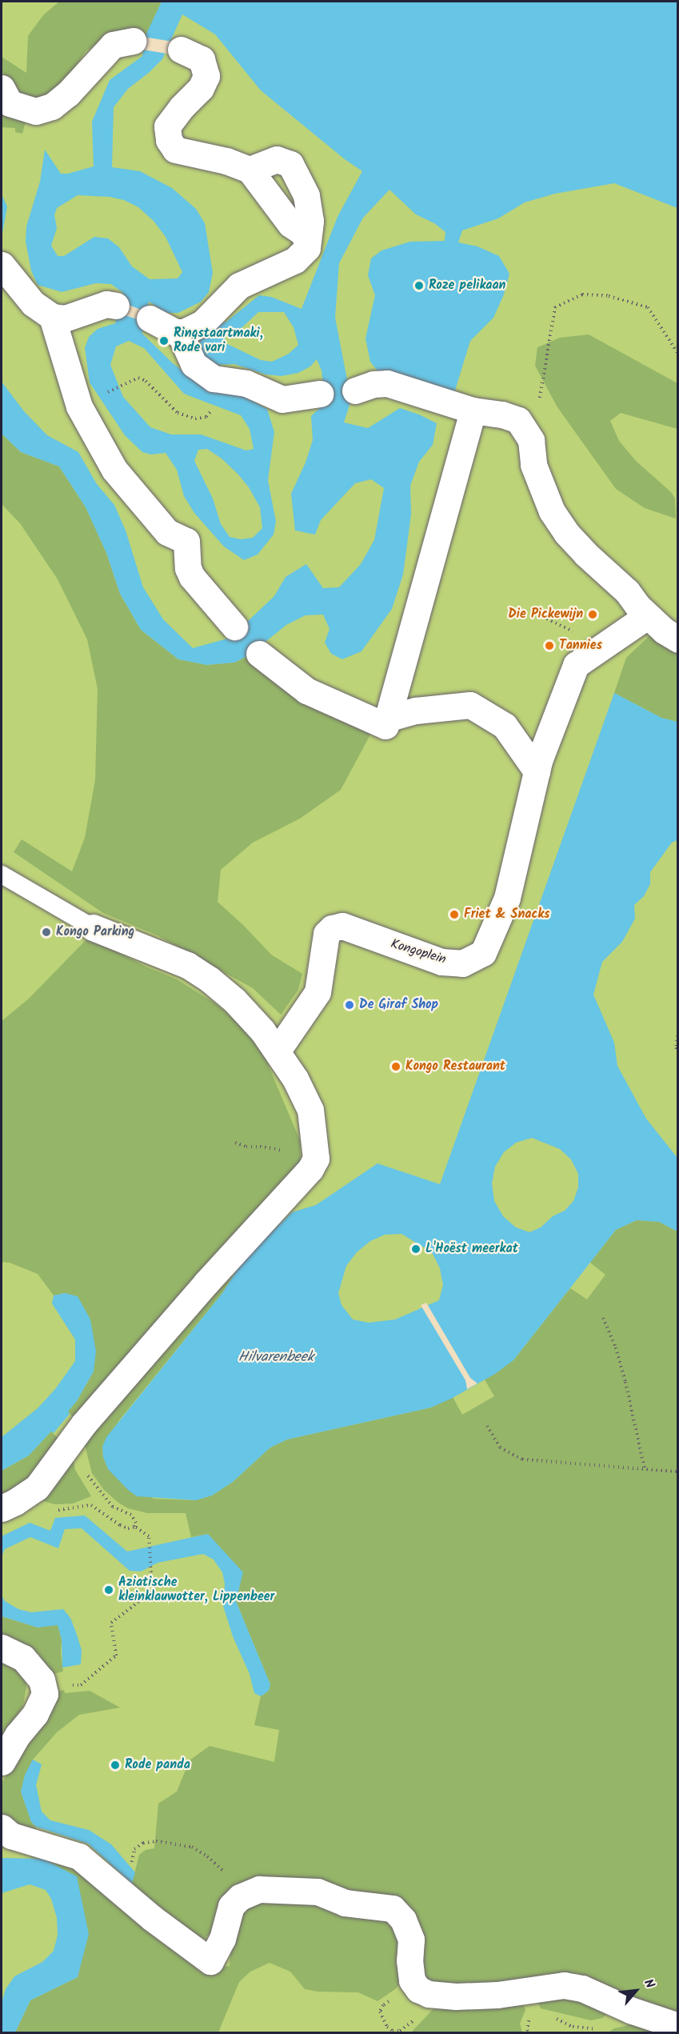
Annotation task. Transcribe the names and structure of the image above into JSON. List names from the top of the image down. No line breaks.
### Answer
{"streets":{"street":["Kongoplein"]},"water":["Hilvarenbeek"],"places":["Roze pelikaan","Ringstaartmaki, Rode vari","Die Pickewijn","Tannies","Friet & Snacks","Kongo Parking","De Giraf Shop","Kongo Restaurant","L'Hoëst meerkat","Aziatische kleinklauwotter, Lippenbeer","Rode panda"],"north":"top right"}
